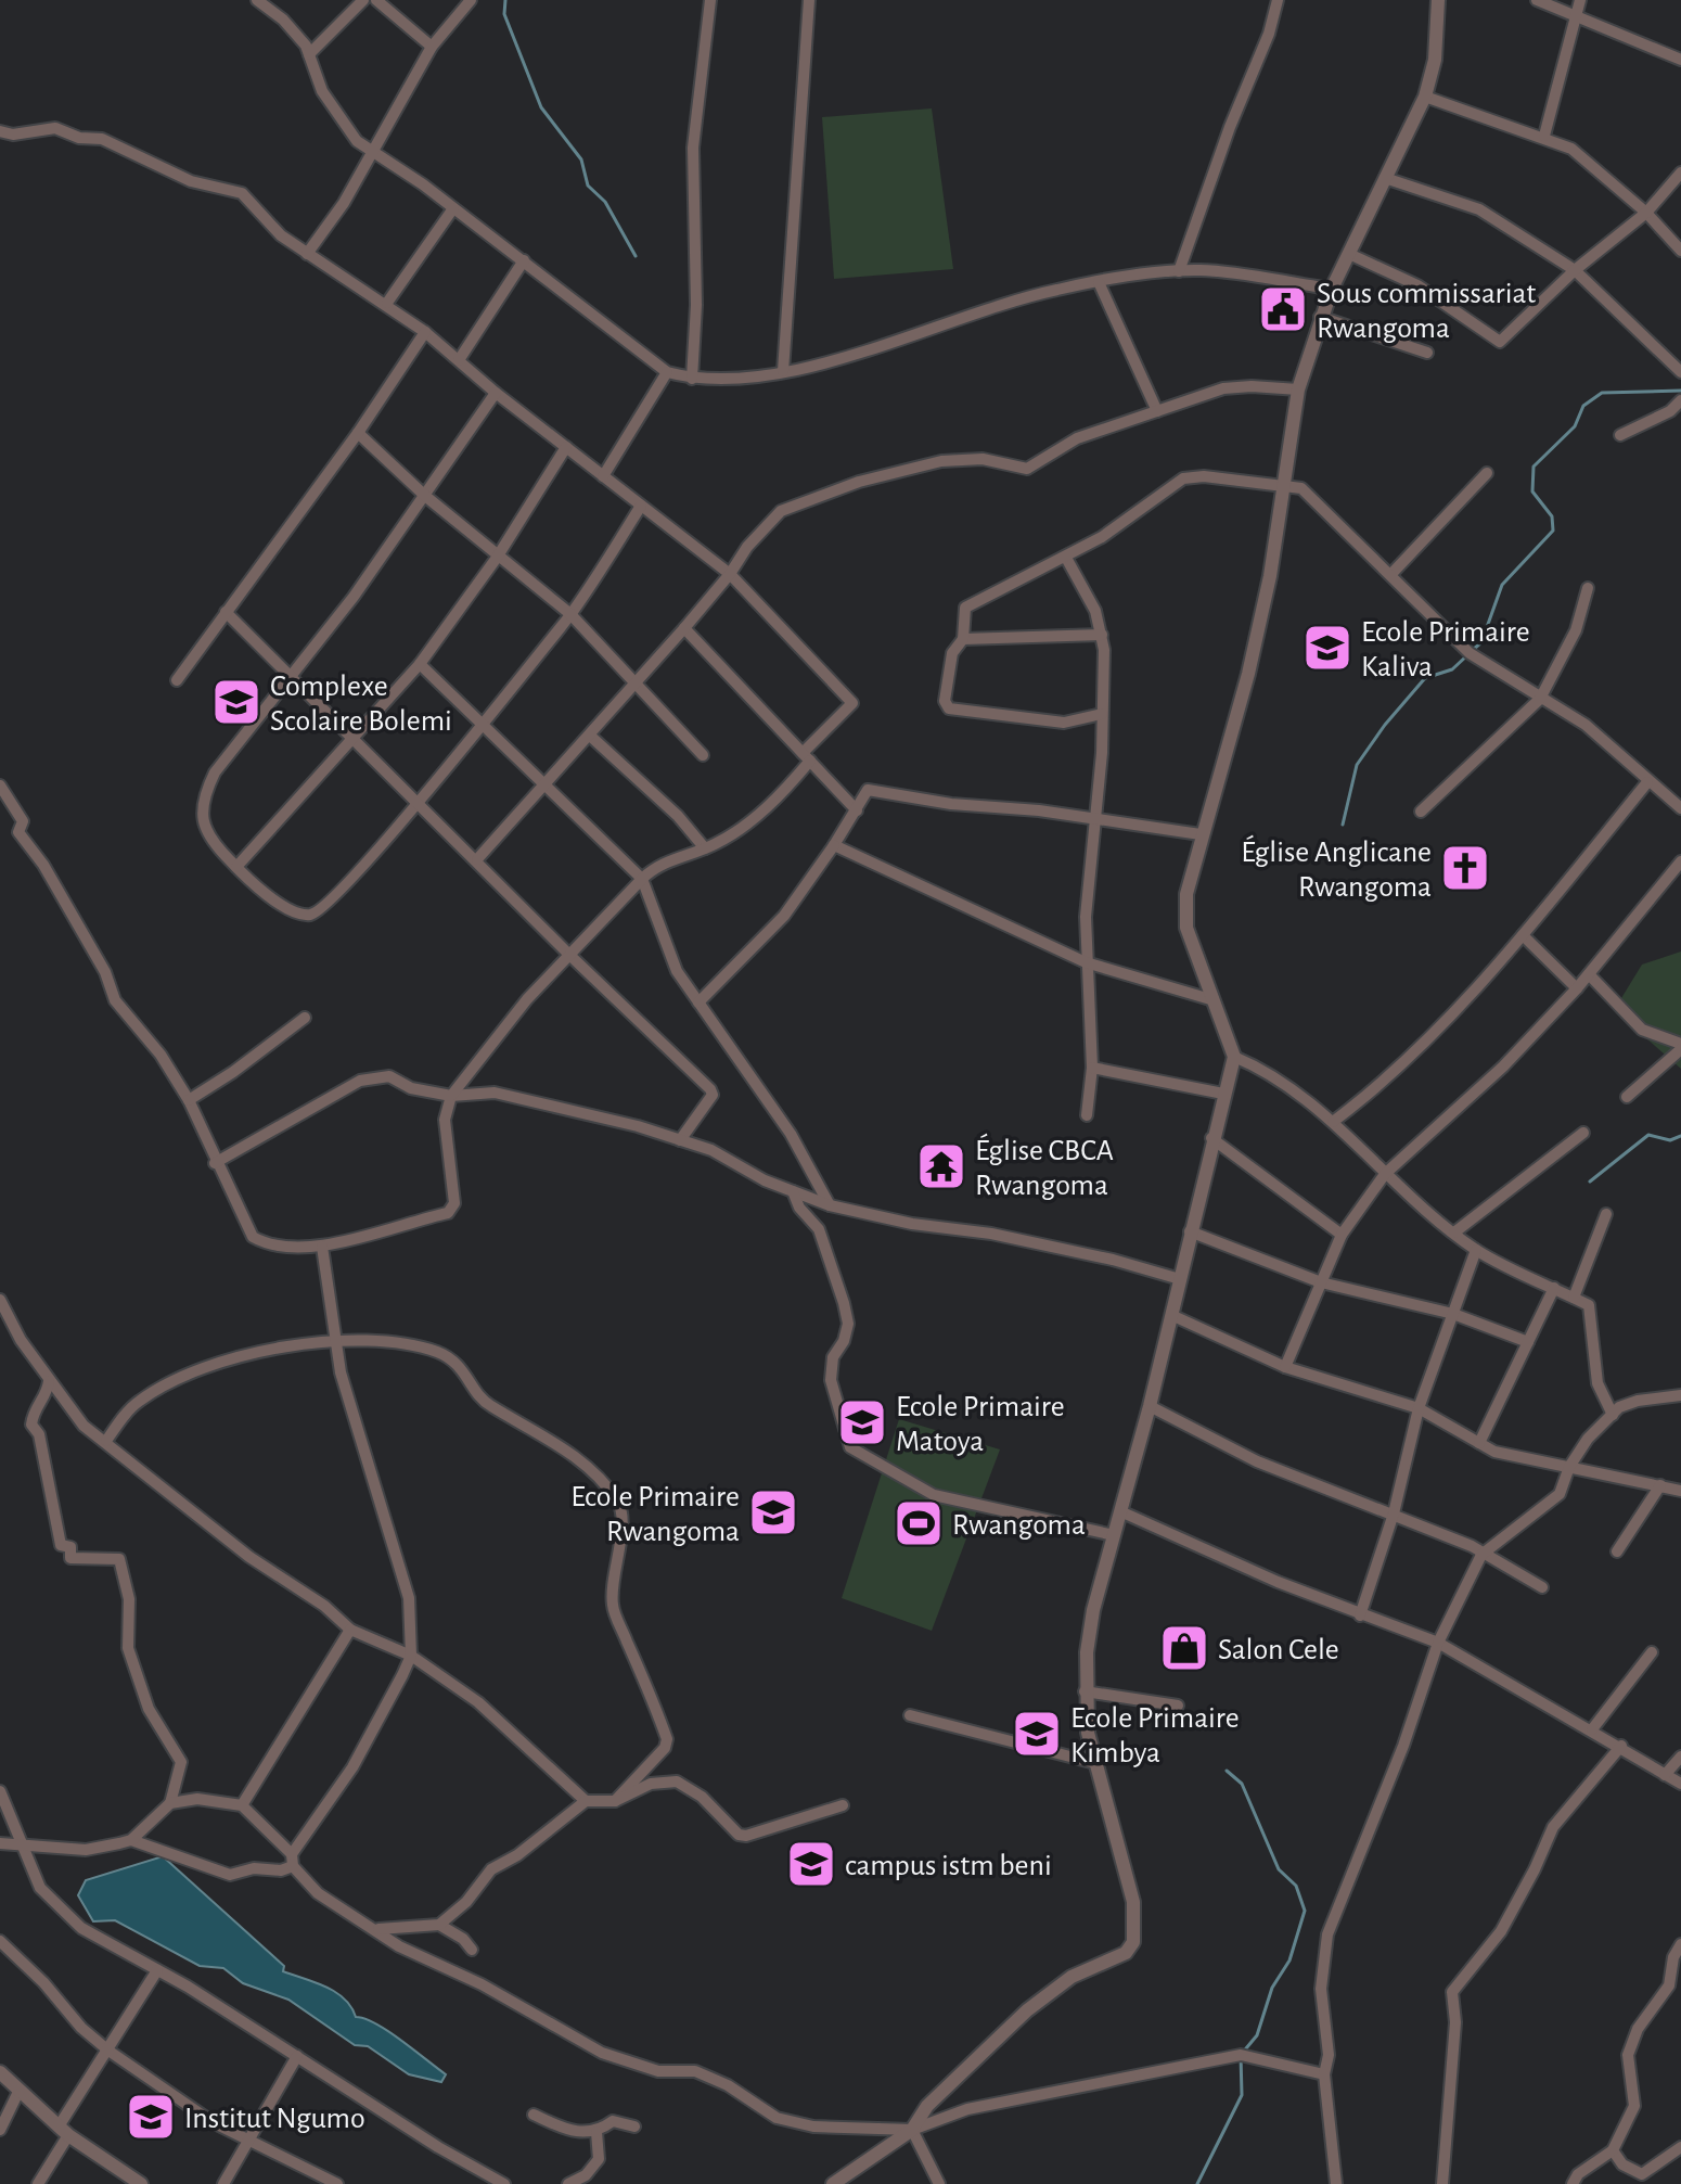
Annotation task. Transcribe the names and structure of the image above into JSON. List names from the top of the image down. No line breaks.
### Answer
{"places":{"public building":["Sous commissariat Rwangoma"],"school or university":["Ecole Primaire Kaliva","Complexe Scolaire Bolemi","Ecole Primaire Matoya","Ecole Primaire Rwangoma","Ecole Primaire Kimbya","campus istm beni","Institut Ngumo"],"church":["Église Anglicane Rwangoma"],"temple":["Église CBCA Rwangoma"],"sports":["Rwangoma"],"shop":["Salon Cele"]}}
